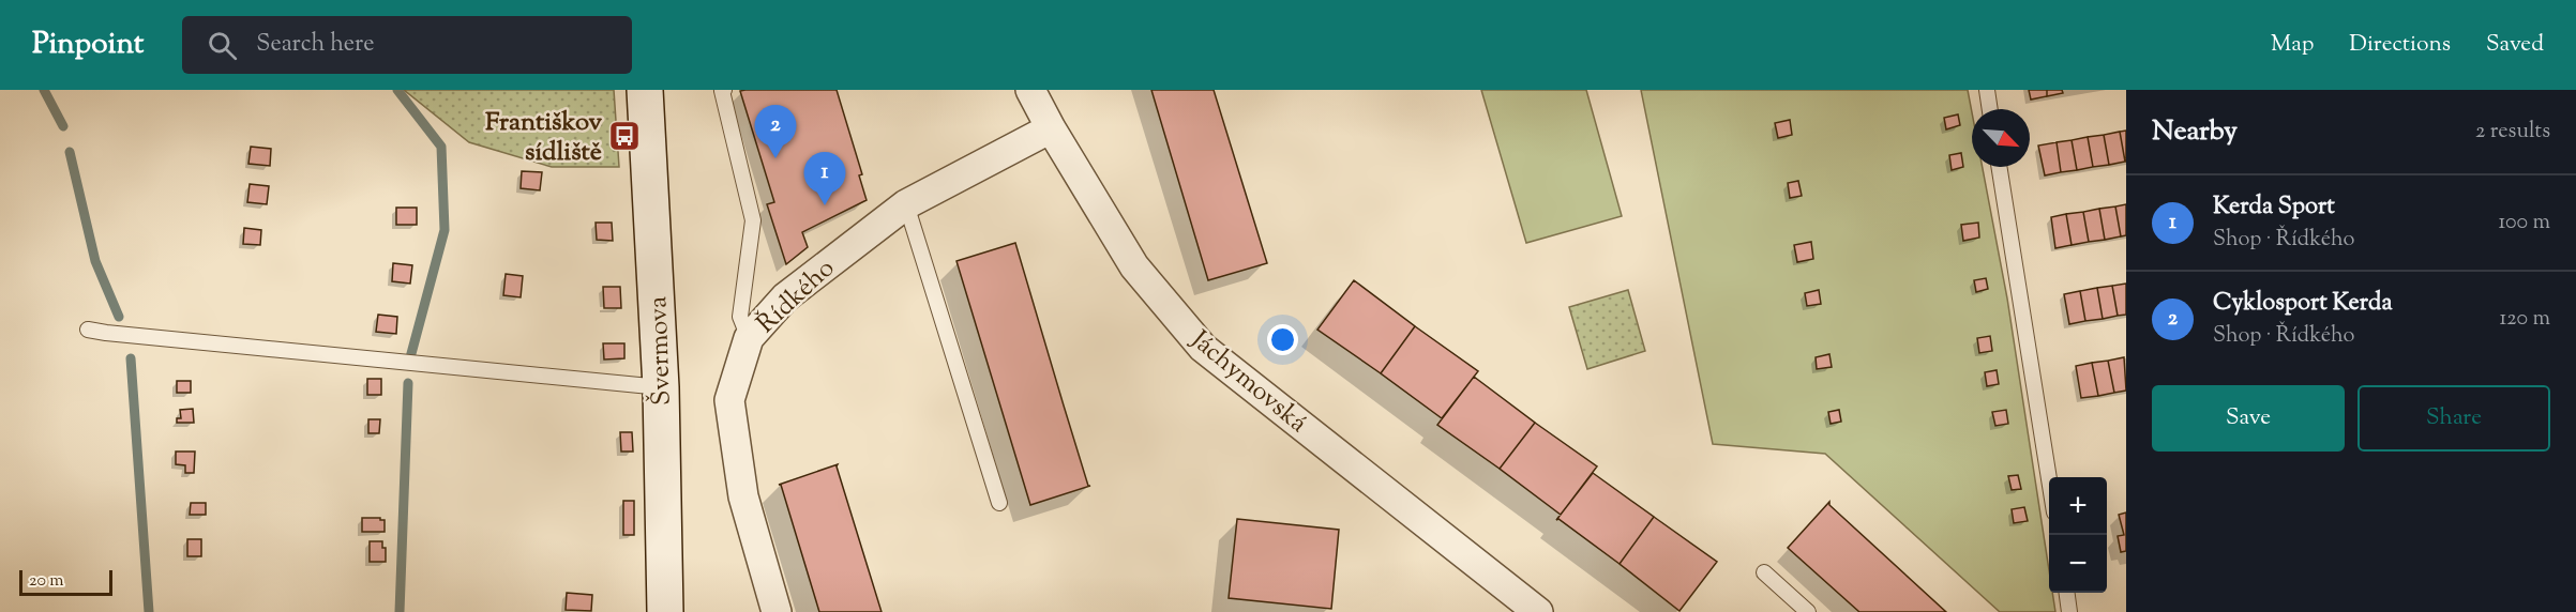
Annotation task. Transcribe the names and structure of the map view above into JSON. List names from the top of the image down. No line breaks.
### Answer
{"streets":{"street":["Řídkého","Švermova","Jáchymovská"]},"crossings":[["Řídkého","Jáchymovská"]],"places":{"bus stop":["Františkov sídliště"]},"scale_bar":"20 m","north":"bottom right","page":{"header":"Pinpoint","search":"Search here","nav":["Map","Directions","Saved"],"heading":["Nearby","2 results"],"pins":["2","1"],"list":[{"mark":"1","name":"Kerda Sport","note":"Shop · Řídkého","value":"100 m"},{"mark":"2","name":"Cyklosport Kerda","note":"Shop · Řídkého","value":"120 m"}],"buttons":["Save","Share"],"map_buttons":["+","−"],"scale":"20 m"}}
